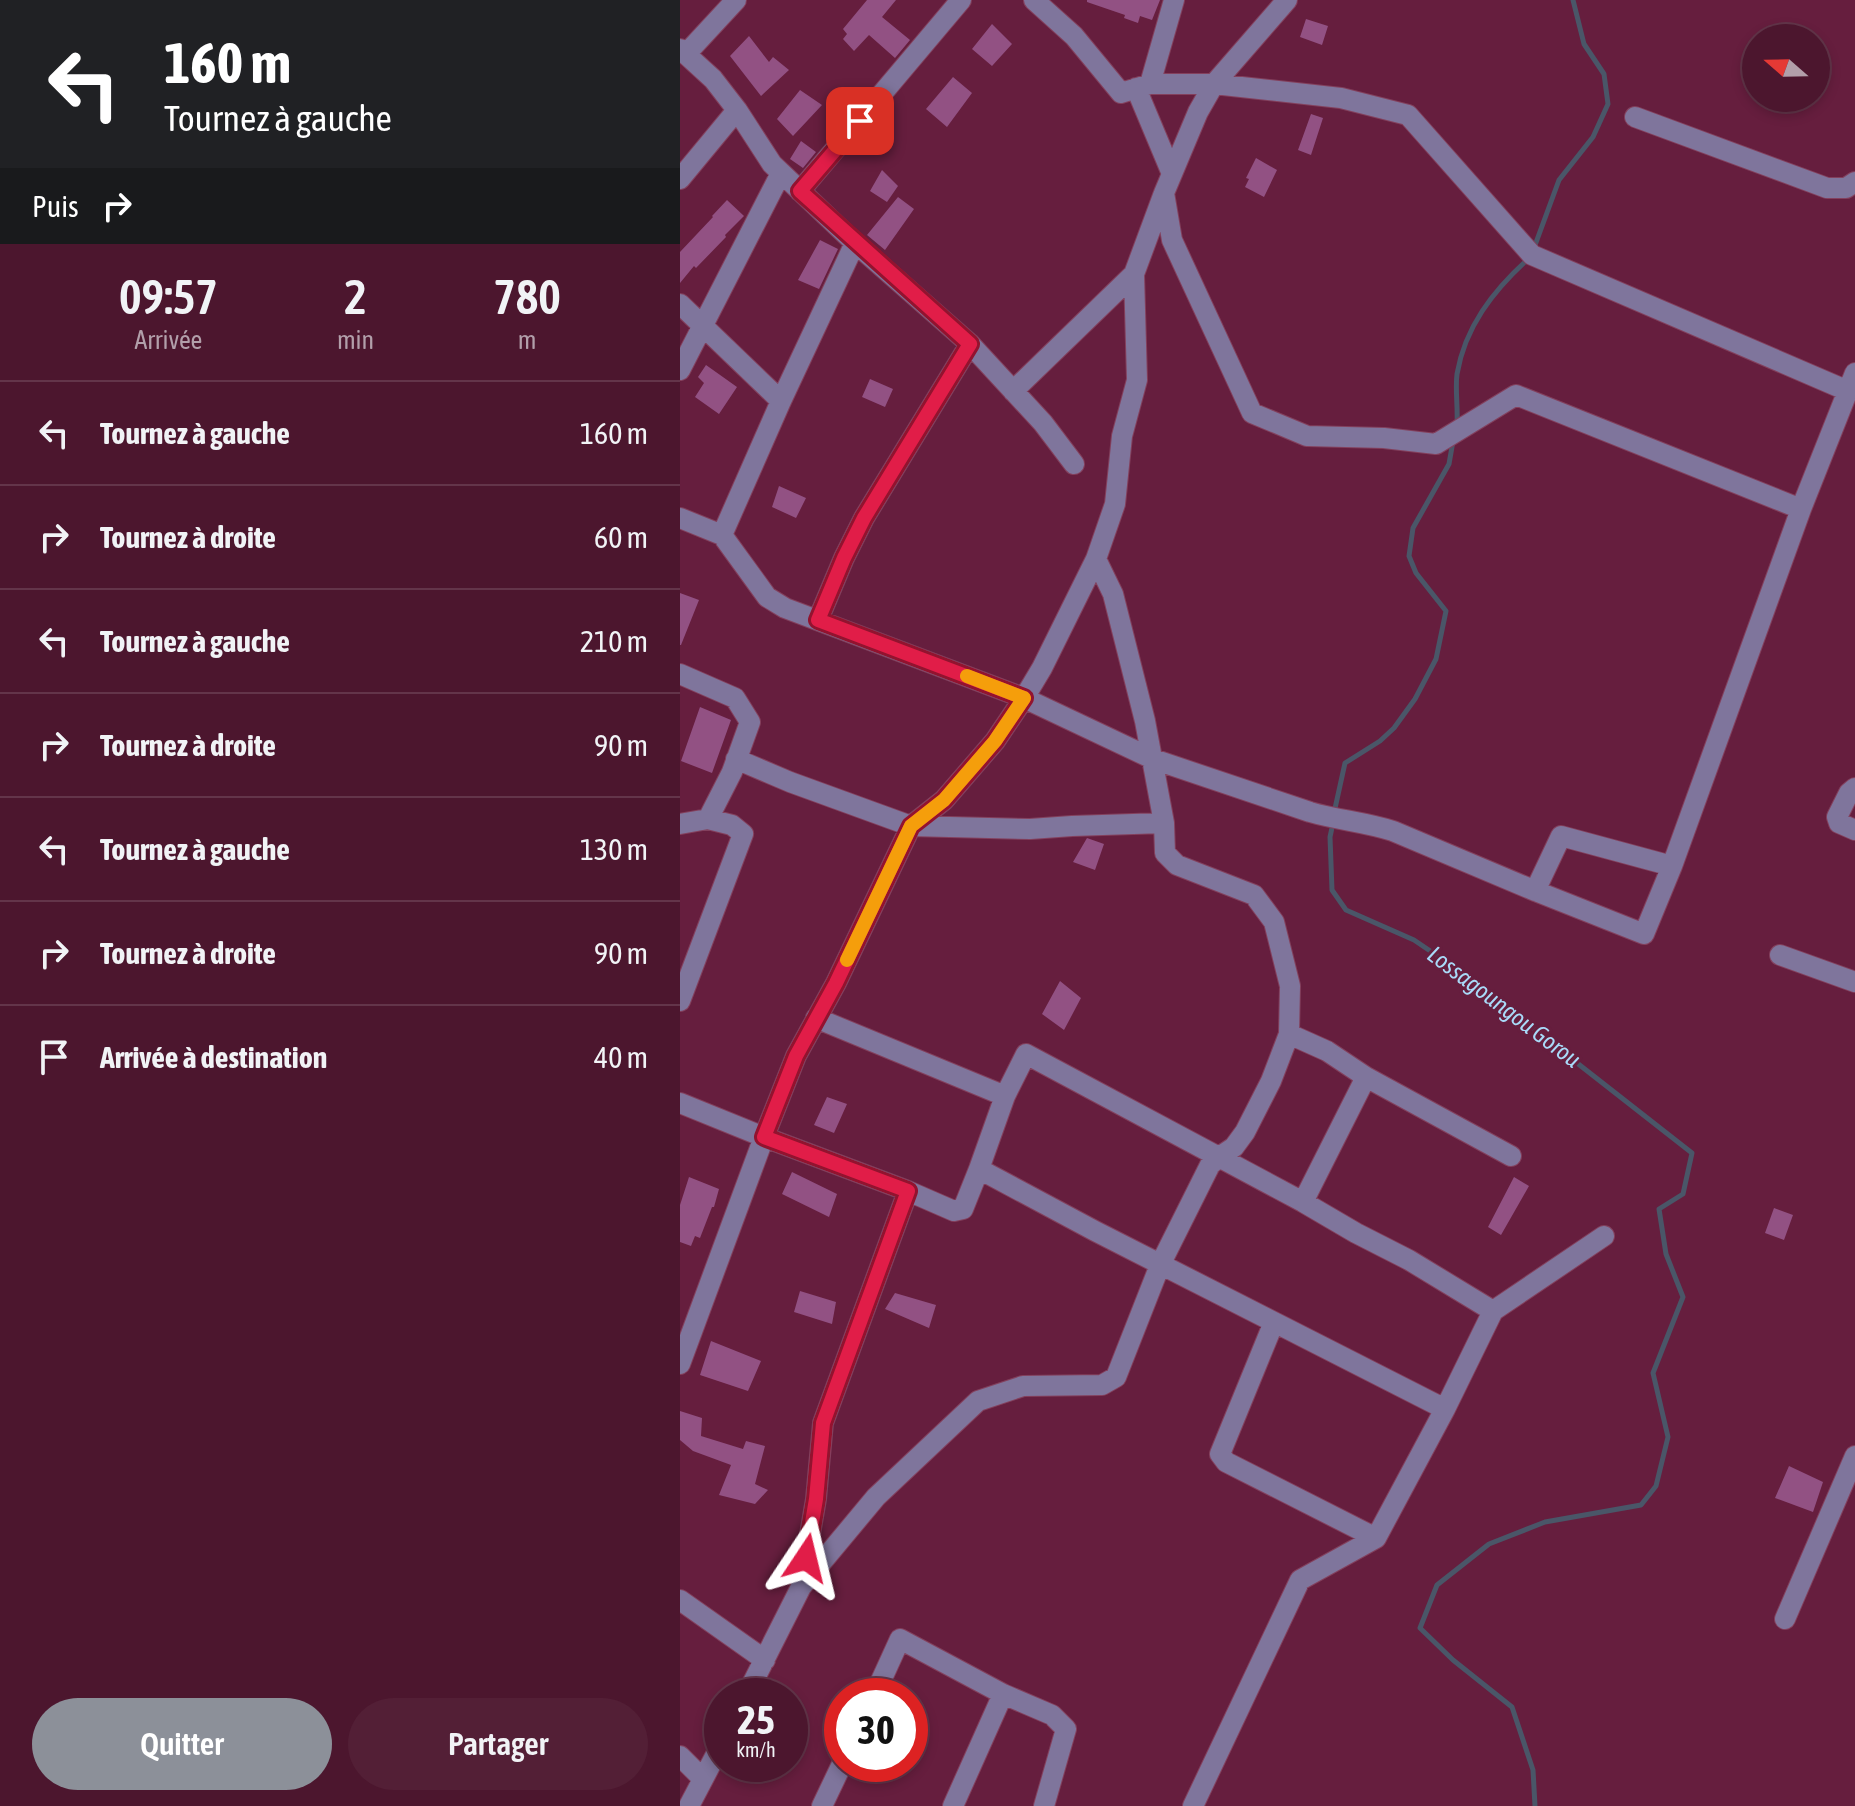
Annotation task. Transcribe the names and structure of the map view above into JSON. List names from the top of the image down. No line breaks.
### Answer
{"water":["Lossagoungou Gorou"],"north":"left","page":{"turn":["160 m","Tournez à gauche"],"then":"Puis","eta":["09:57","Arrivée","2","min","780","m"],"list":[{"name":"Tournez à gauche","value":"160 m"},{"name":"Tournez à droite","value":"60 m"},{"name":"Tournez à gauche","value":"210 m"},{"name":"Tournez à droite","value":"90 m"},{"name":"Tournez à gauche","value":"130 m"},{"name":"Tournez à droite","value":"90 m"},{"name":"Arrivée à destination","value":"40 m"}],"speed":"25 km/h","limit":"30","buttons":["Quitter","Partager"]}}
